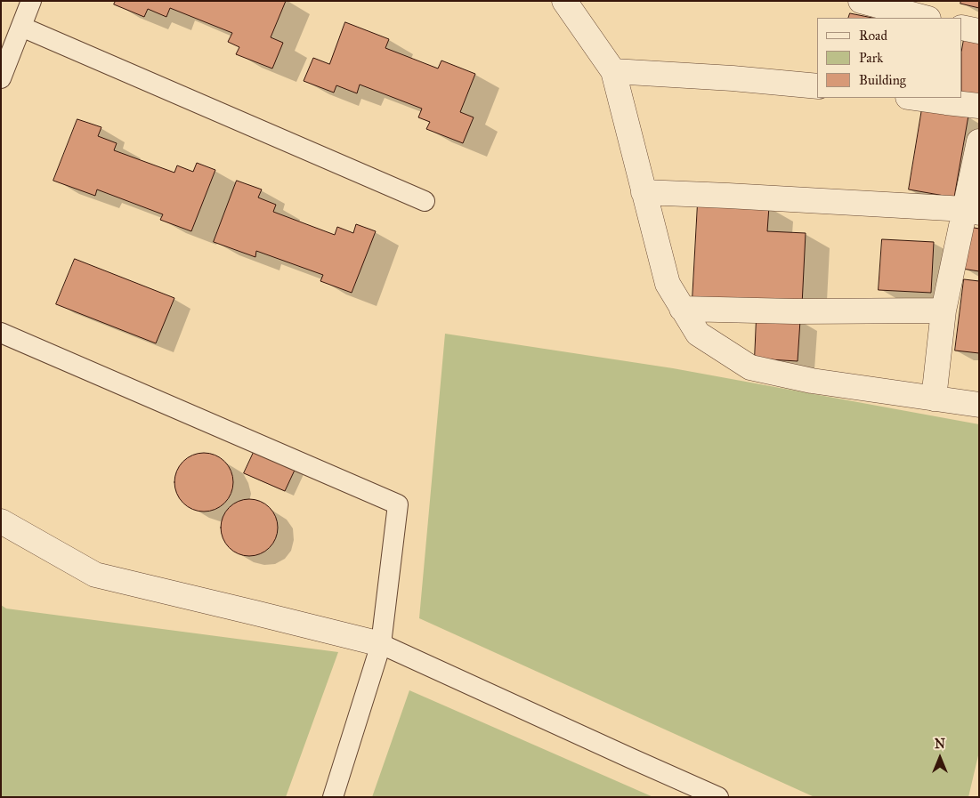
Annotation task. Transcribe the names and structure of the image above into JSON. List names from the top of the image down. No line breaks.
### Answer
{"legend":["Road","Park","Building"],"north":"top"}
